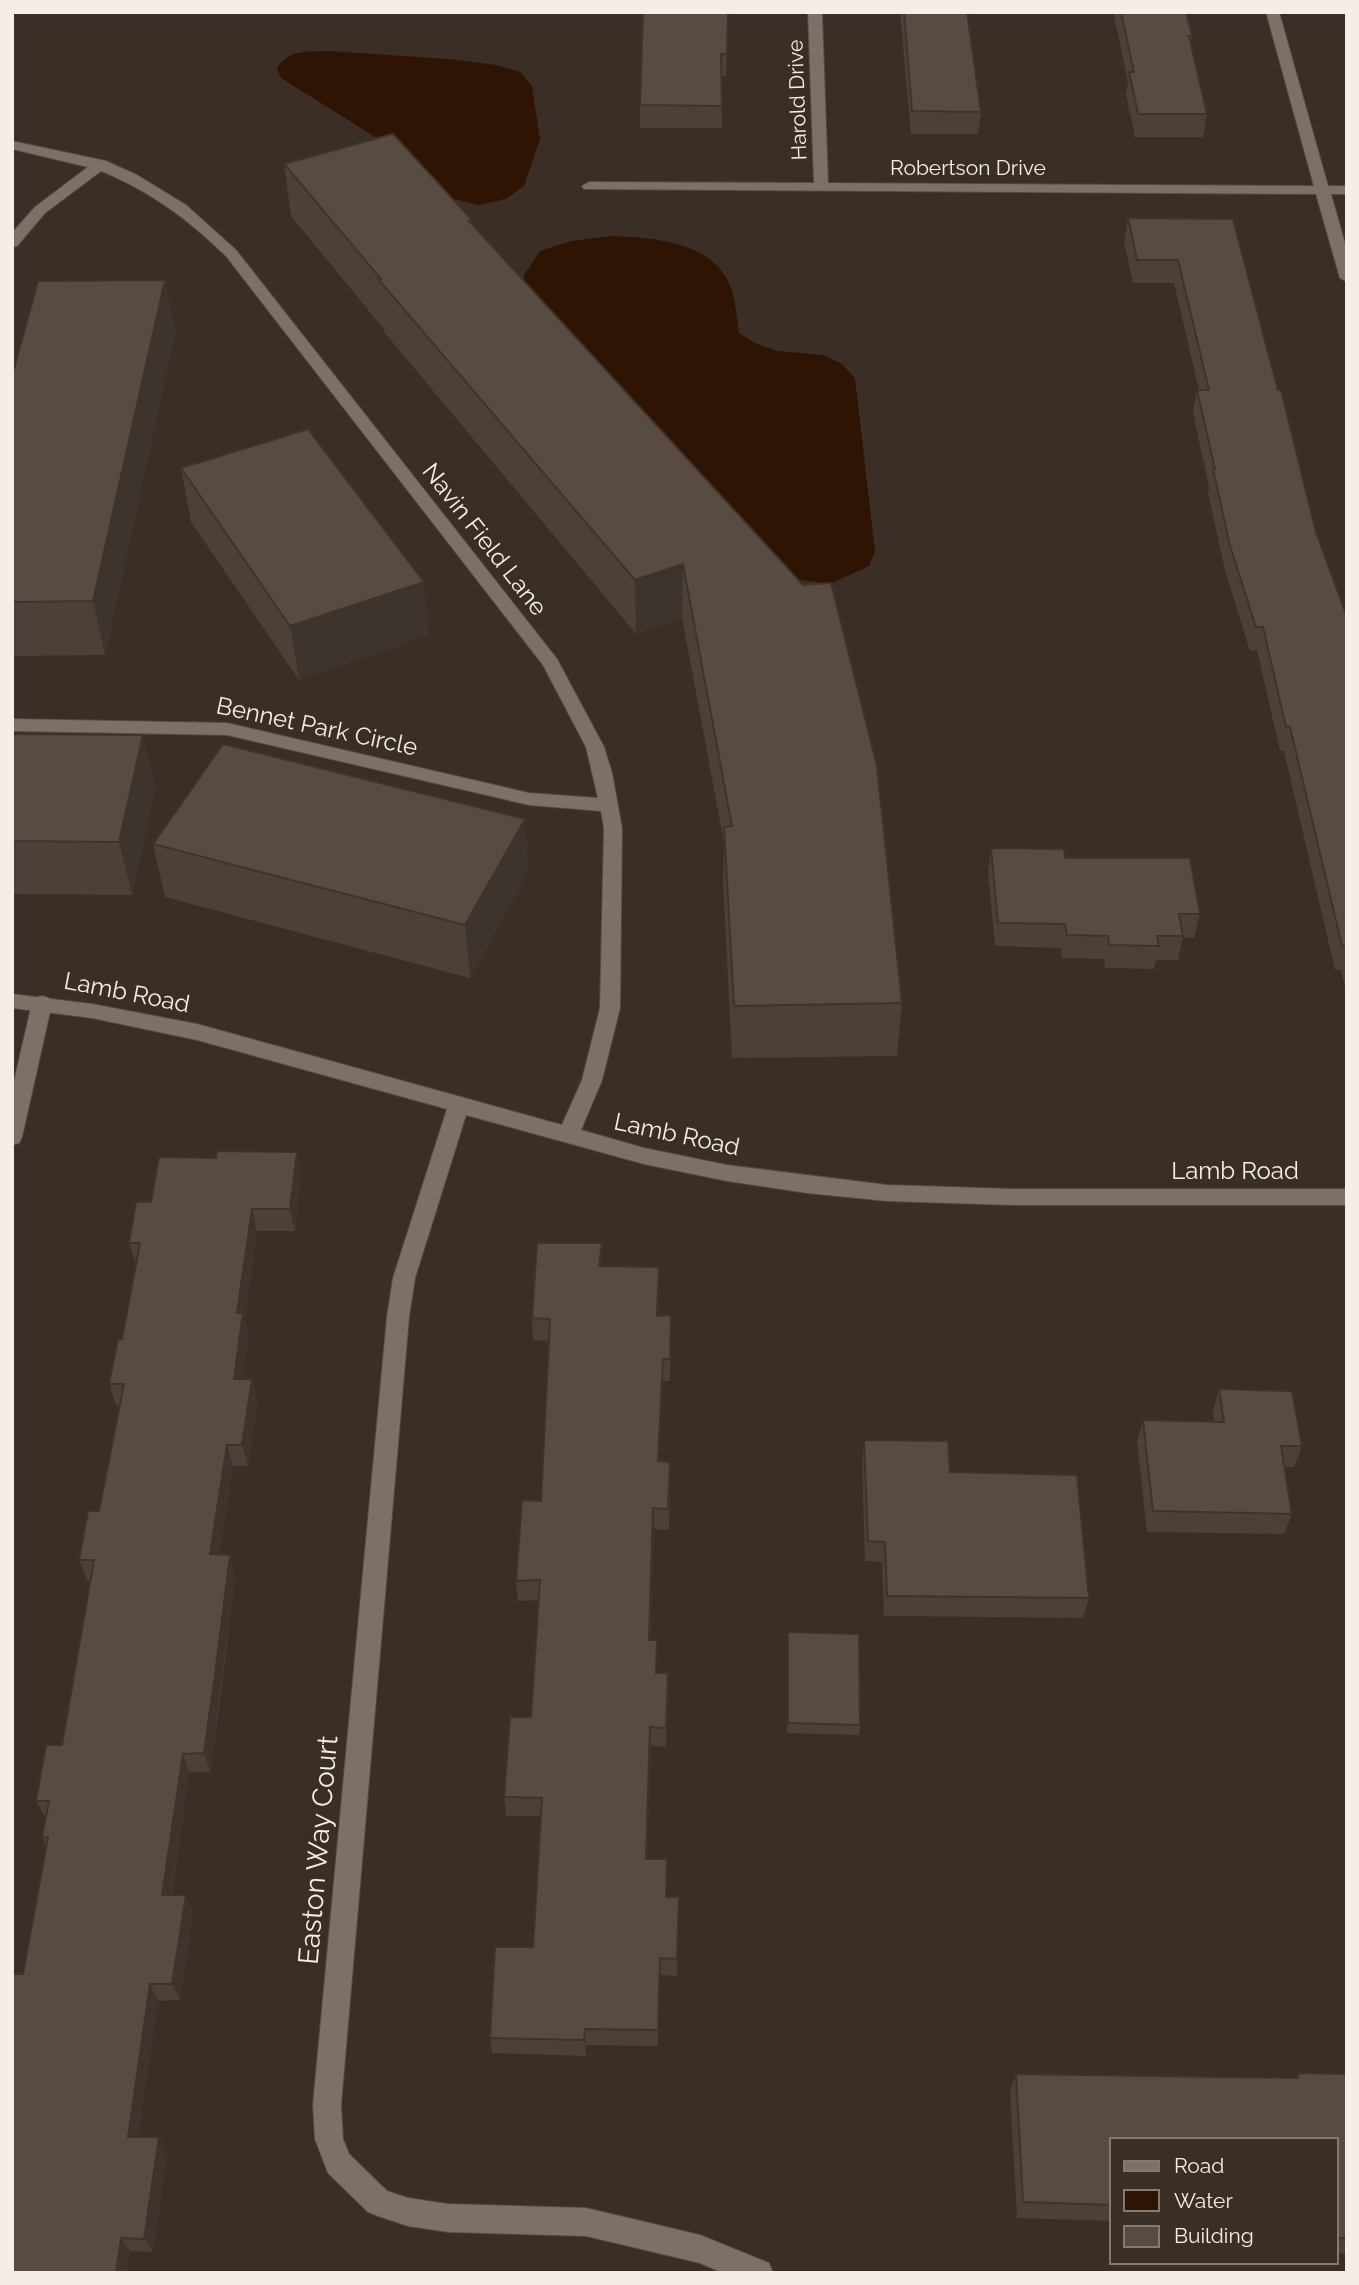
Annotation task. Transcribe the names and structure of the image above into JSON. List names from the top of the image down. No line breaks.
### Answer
{"streets":{"street":["Harold Drive","Robertson Drive","Navin Field Lane","Bennet Park Circle","Lamb Road","Easton Way Court"]},"crossings":[["Harold Drive","Robertson Drive"],["Navin Field Lane","Bennet Park Circle"],["Navin Field Lane","Lamb Road"],["Lamb Road","Easton Way Court"]],"legend":["Road","Water","Building"]}
